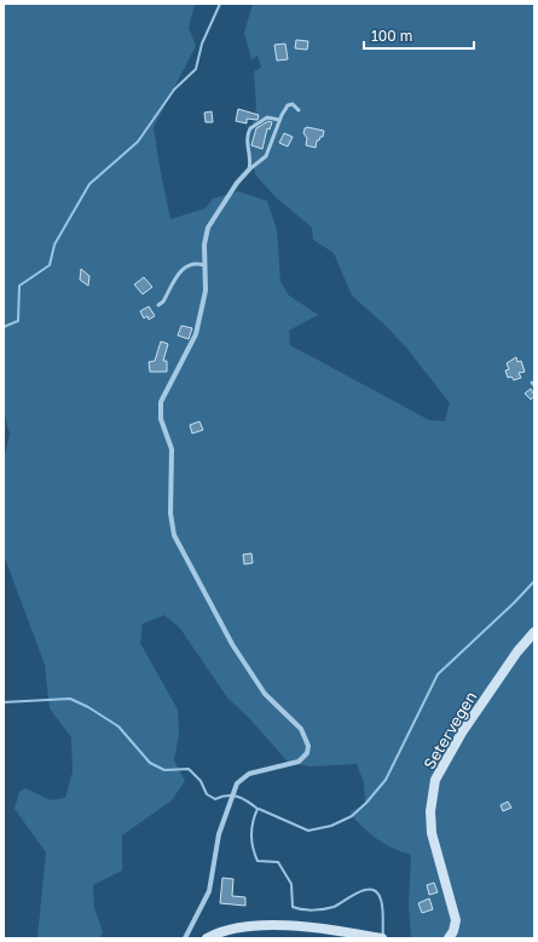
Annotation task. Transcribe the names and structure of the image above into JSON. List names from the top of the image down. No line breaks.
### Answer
{"streets":{"main road":["Setervegen"]},"scale_bar":"100 m"}
